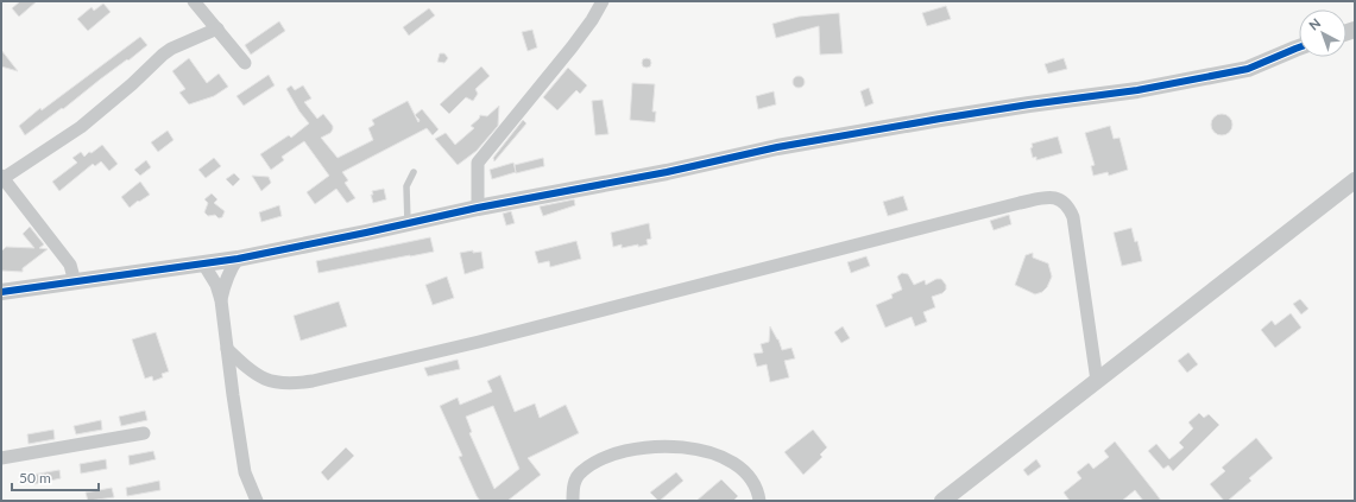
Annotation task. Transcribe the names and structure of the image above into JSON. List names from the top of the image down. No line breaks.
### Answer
{"scale_bar":"50 m","north":"top left"}
